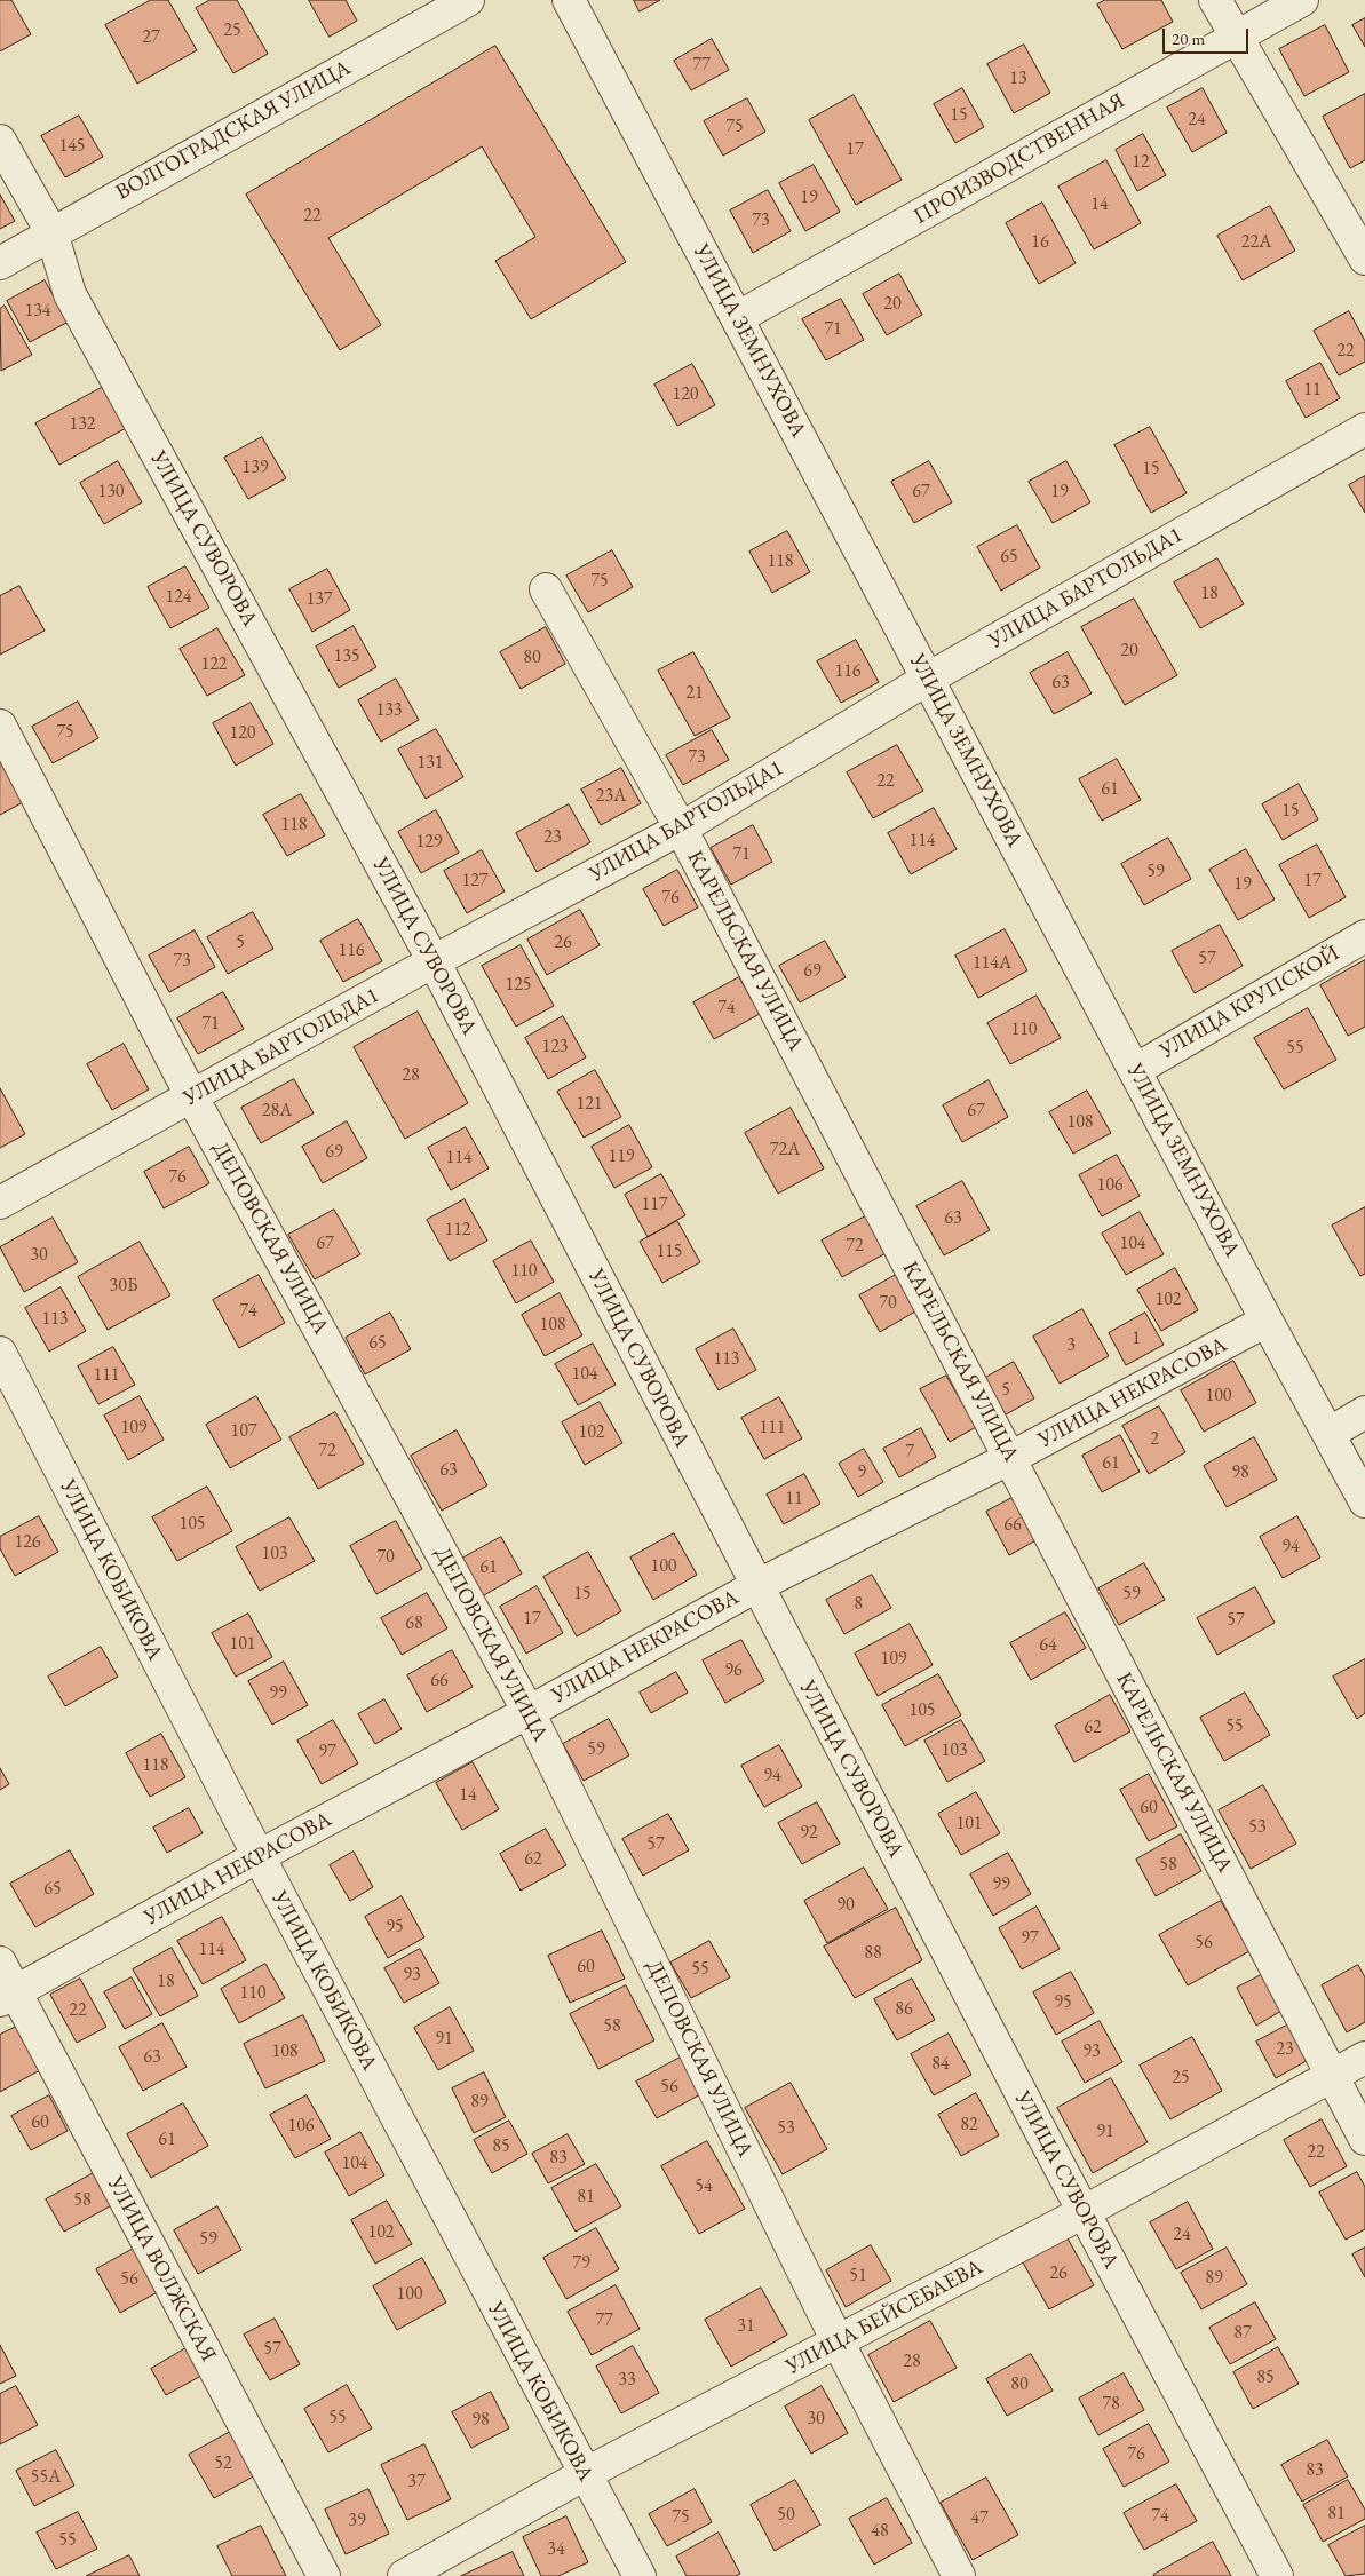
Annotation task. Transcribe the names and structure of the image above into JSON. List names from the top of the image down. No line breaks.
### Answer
{"streets":{"street":["ВОЛГОГРАДСКАЯ УЛИЦА","ПРОИЗВОДСТВЕННАЯ","УЛИЦА ЗЕМНУХОВА","УЛИЦА СУВОРОВА","УЛИЦА БАРТОЛЬДА1","КАРЕЛЬСКАЯ УЛИЦА","УЛИЦА КРУПСКОЙ","ДЕПОВСКАЯ УЛИЦА","УЛИЦА НЕКРАСОВА","УЛИЦА КОБИКОВА","УЛИЦА ВОЛЖСКАЯ","УЛИЦА БЕЙСЕБАЕВА"]},"crossings":[["ВОЛГОГРАДСКАЯ УЛИЦА","УЛИЦА СУВОРОВА"],["ПРОИЗВОДСТВЕННАЯ","УЛИЦА ЗЕМНУХОВА"],["УЛИЦА ЗЕМНУХОВА","УЛИЦА БАРТОЛЬДА1"],["УЛИЦА ЗЕМНУХОВА","УЛИЦА КРУПСКОЙ"],["УЛИЦА ЗЕМНУХОВА","УЛИЦА НЕКРАСОВА"],["УЛИЦА СУВОРОВА","УЛИЦА БАРТОЛЬДА1"],["УЛИЦА СУВОРОВА","УЛИЦА НЕКРАСОВА"],["УЛИЦА СУВОРОВА","УЛИЦА БЕЙСЕБАЕВА"],["УЛИЦА БАРТОЛЬДА1","КАРЕЛЬСКАЯ УЛИЦА"],["УЛИЦА БАРТОЛЬДА1","ДЕПОВСКАЯ УЛИЦА"],["КАРЕЛЬСКАЯ УЛИЦА","УЛИЦА НЕКРАСОВА"],["КАРЕЛЬСКАЯ УЛИЦА","УЛИЦА БЕЙСЕБАЕВА"],["ДЕПОВСКАЯ УЛИЦА","УЛИЦА НЕКРАСОВА"],["ДЕПОВСКАЯ УЛИЦА","УЛИЦА БЕЙСЕБАЕВА"],["УЛИЦА НЕКРАСОВА","УЛИЦА КОБИКОВА"],["УЛИЦА НЕКРАСОВА","УЛИЦА ВОЛЖСКАЯ"],["УЛИЦА КОБИКОВА","УЛИЦА БЕЙСЕБАЕВА"]],"house_numbers":["25","27","77","13","15","24","75","145","17","12","19","14","22","73","16","22А","20","134","71","22","11","120","132","139","15","130","67","19","65","118","75","18","124","137","20","135","80","122","116","63","21","133","75","120","73","131","22","61","23А","15","118","23","114","129","71","59","127","17","19","76","5","26","116","57","73","114А","69","125","74","71","110","123","55","28","121","28А","67","108","72А","69","119","114","76","106","117","63","112","67","104","72","115","30","110","30Б","102","70","74","113","108","1","65","3","113","104","111","5","100","109","111","107","102","2","72","7","61","63","9","98","11","105","66","126","94","103","70","100","61","15","59","8","17","57","68","101","64","109","96","66","99","105","55","62","59","103","97","118","94","14","60","101","53","92","57","62","58","99","65","90","95","97","56","114","88","60","55","93","18","110","95","86","22","58","91","23","108","93","63","84","25","56","89","60","82","106","53","91","61","85","22","83","104","54","81","58","102","24","59","79","26","51","89","56","100","77","31","87","57","28","85","33","80","78","55","30","98","76","52","83","55А","37","81","50","74","75","47","39","48","55","34"],"scale_bar":"20 m"}
